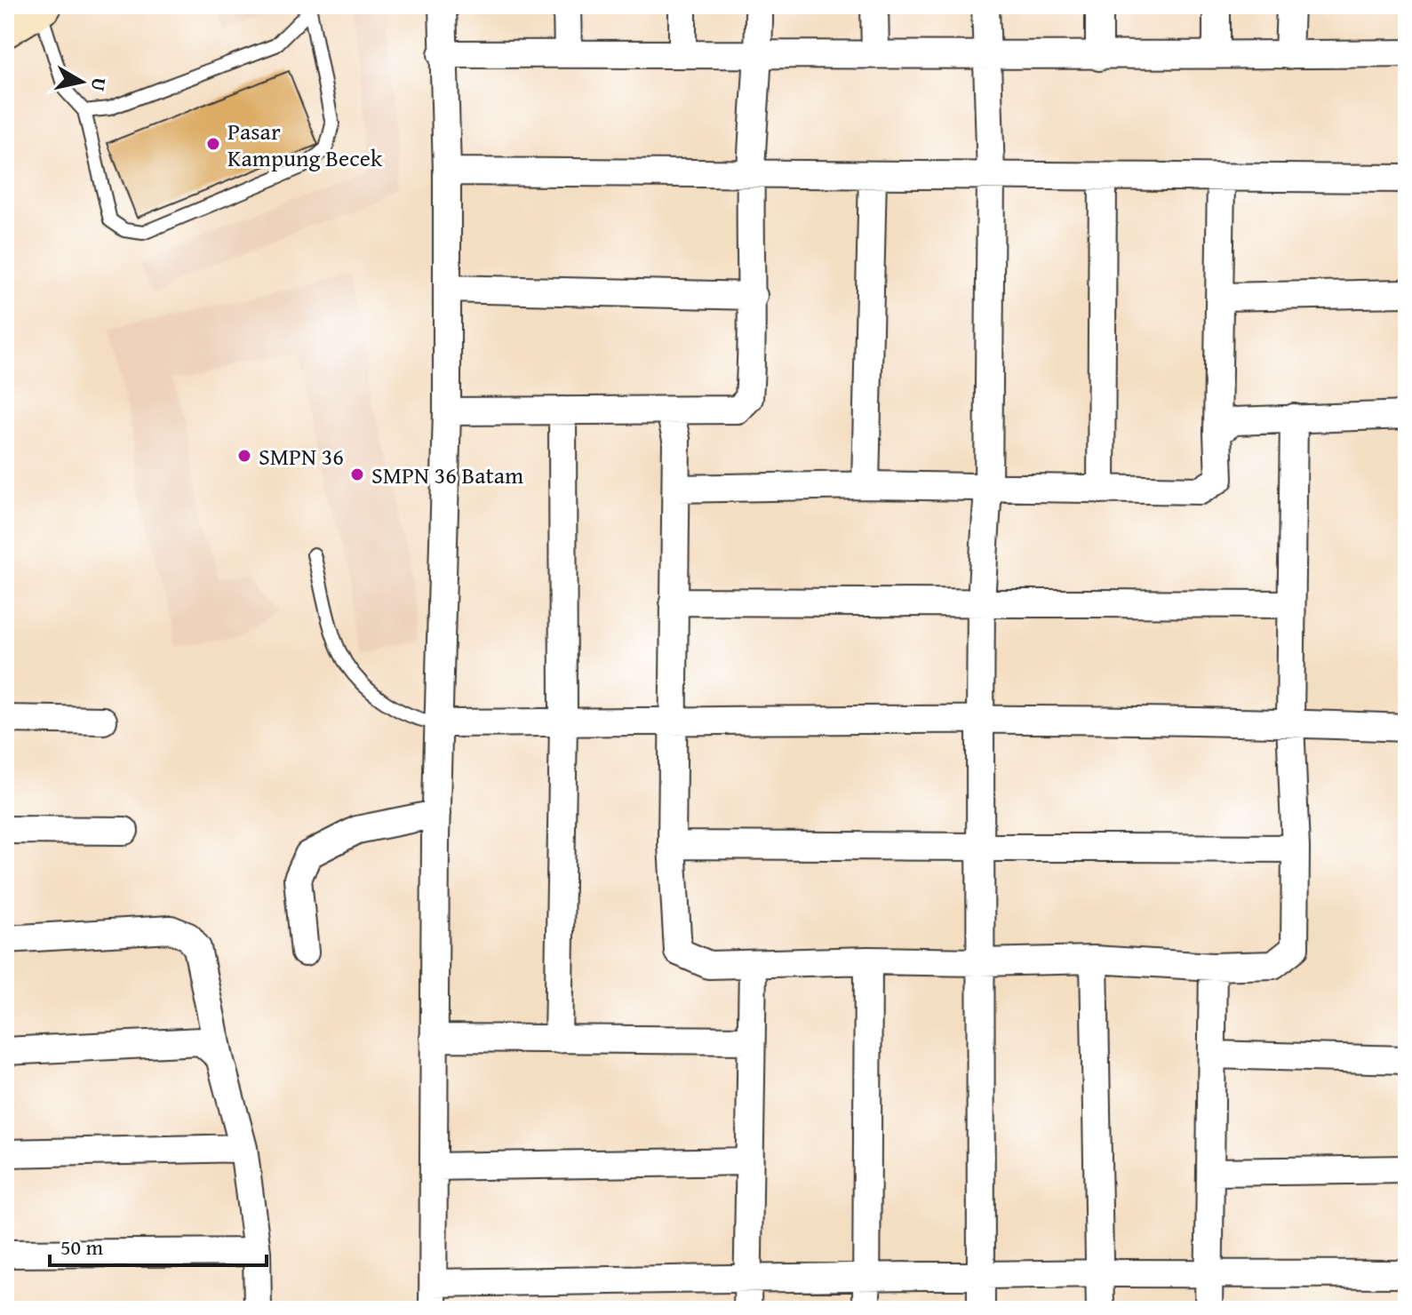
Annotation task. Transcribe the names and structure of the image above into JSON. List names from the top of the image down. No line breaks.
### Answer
{"places":["Pasar Kampung Becek","SMPN 36","SMPN 36 Batam"],"scale_bar":"50 m","north":"right"}
